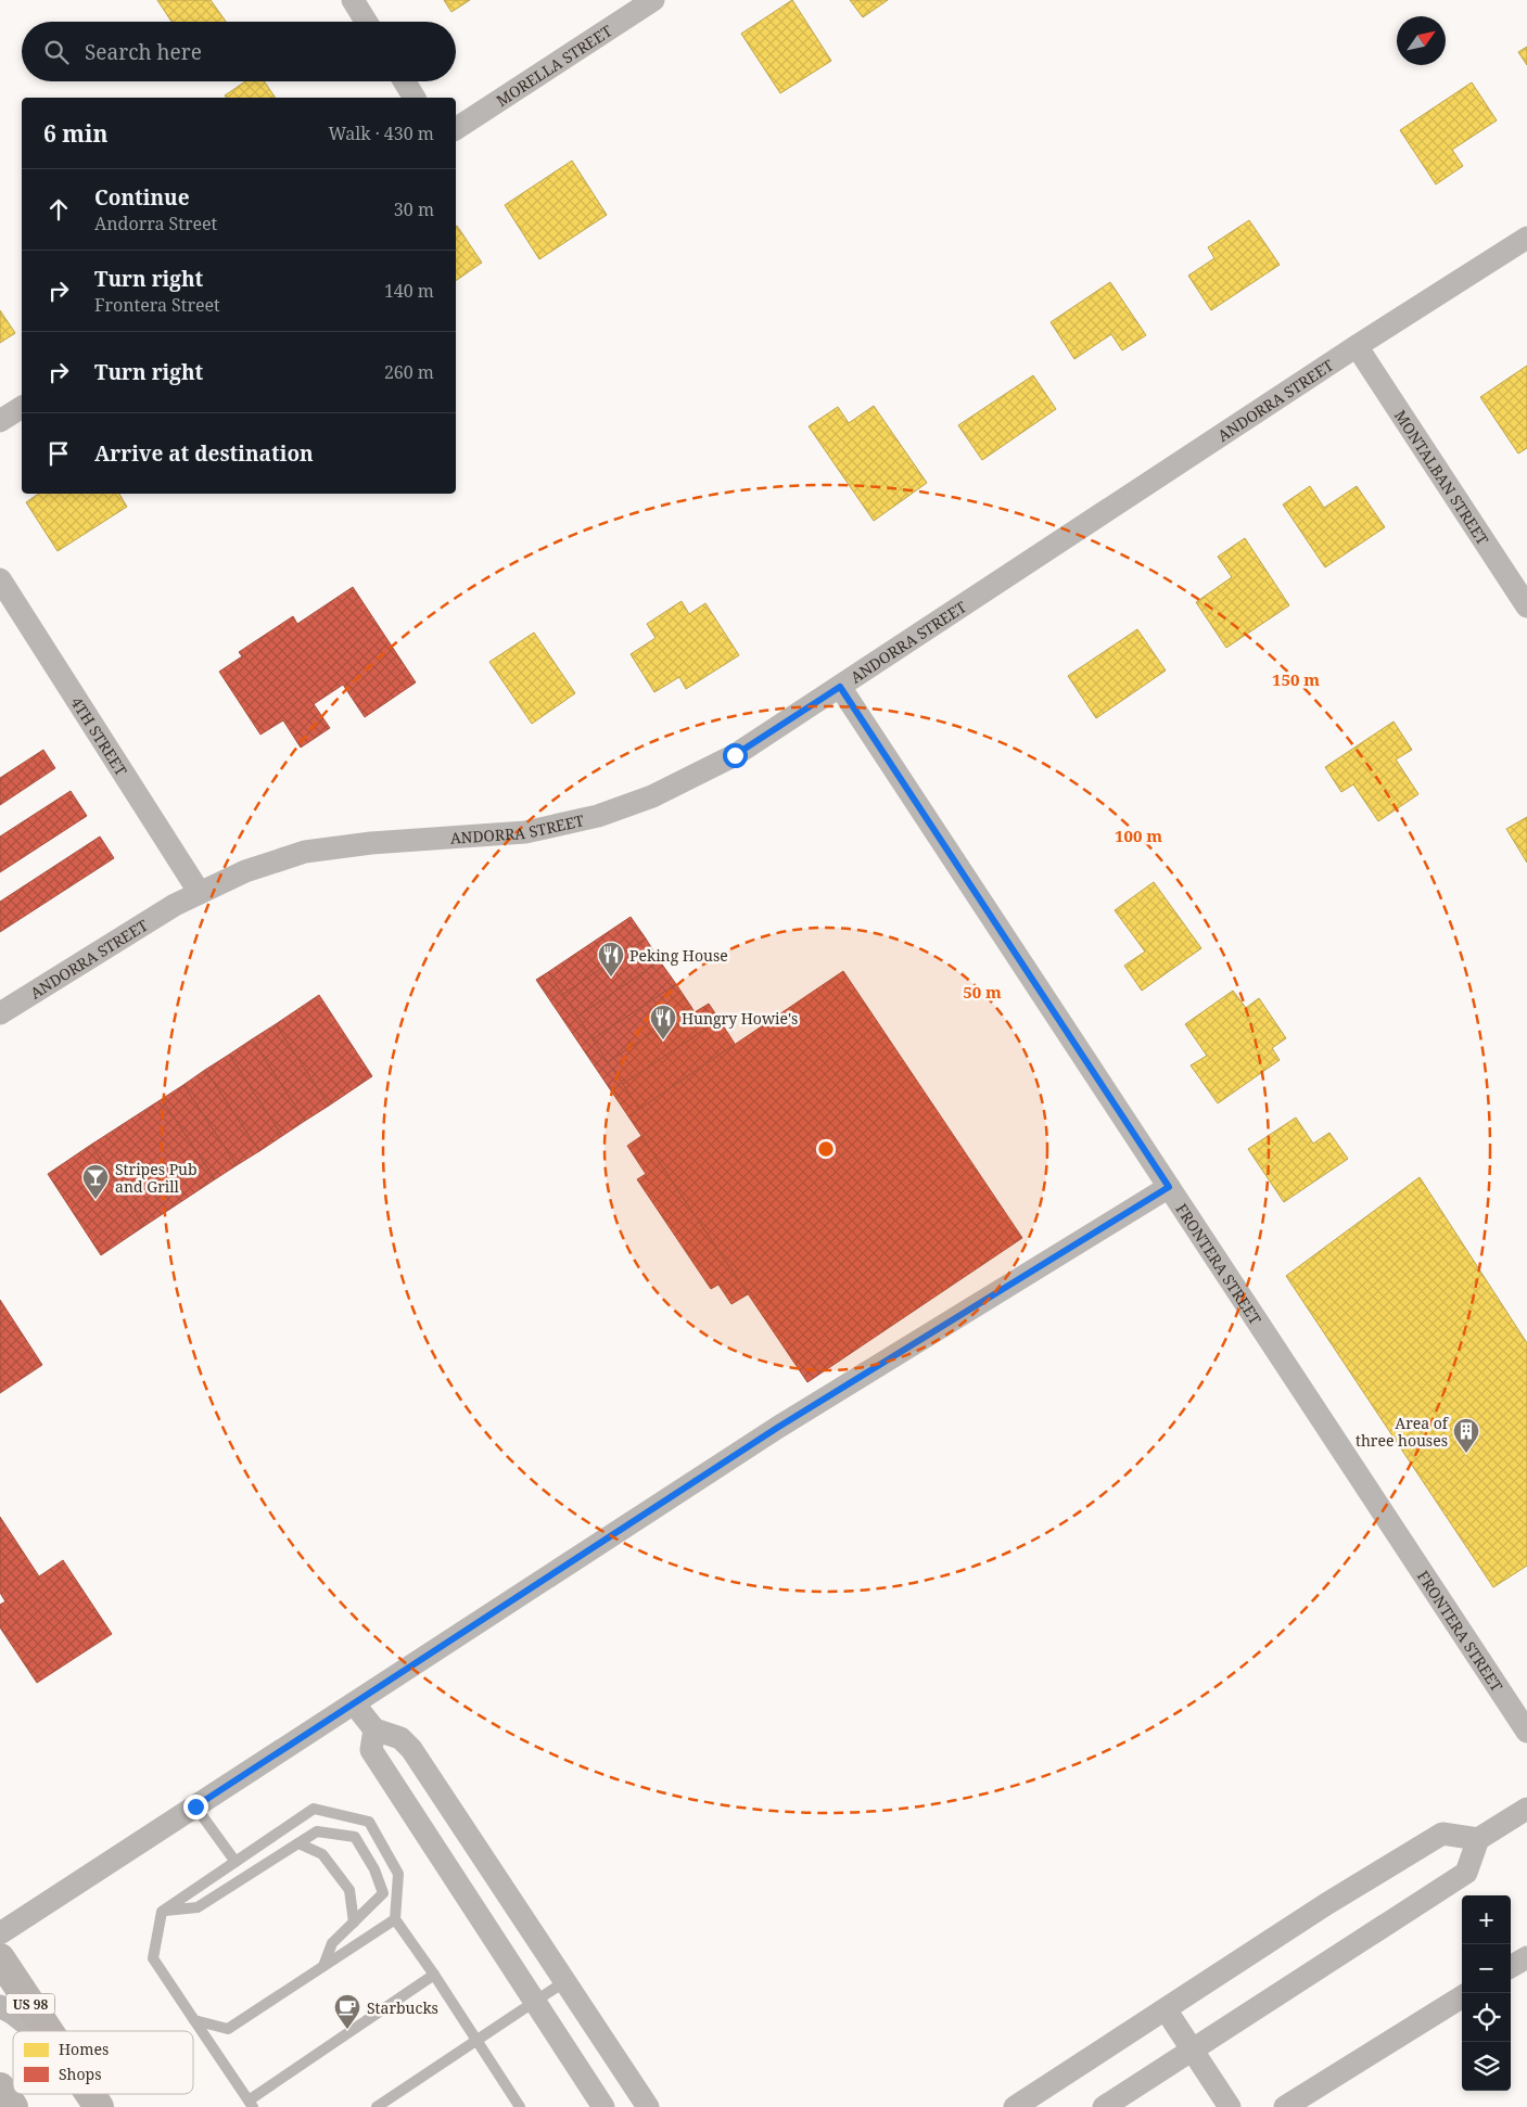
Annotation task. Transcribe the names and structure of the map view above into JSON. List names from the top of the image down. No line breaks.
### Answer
{"streets":{"highway":["US 98"],"street":["MORELLA STREET","ANDORRA STREET","MONTALBAN STREET","4TH STREET","FRONTERA STREET"]},"crossings":[["ANDORRA STREET","MONTALBAN STREET"],["ANDORRA STREET","4TH STREET"],["ANDORRA STREET","FRONTERA STREET"]],"places":{"restaurant":["Peking House","Hungry Howie's"],"bar":["Stripes Pub and Grill"],"building":["Area of three houses"],"cafe":["Starbucks"]},"legend":["Homes","Shops"],"north":"top right","page":{"search":"Search here","heading":["6 min","Walk · 430 m"],"list":[["Continue","Andorra Street","30 m"],["Turn right","Frontera Street","140 m"],["Turn right","260 m"],"Arrive at destination"],"map_buttons":["+","−"]},"rings":["150 m","100 m","50 m"]}
